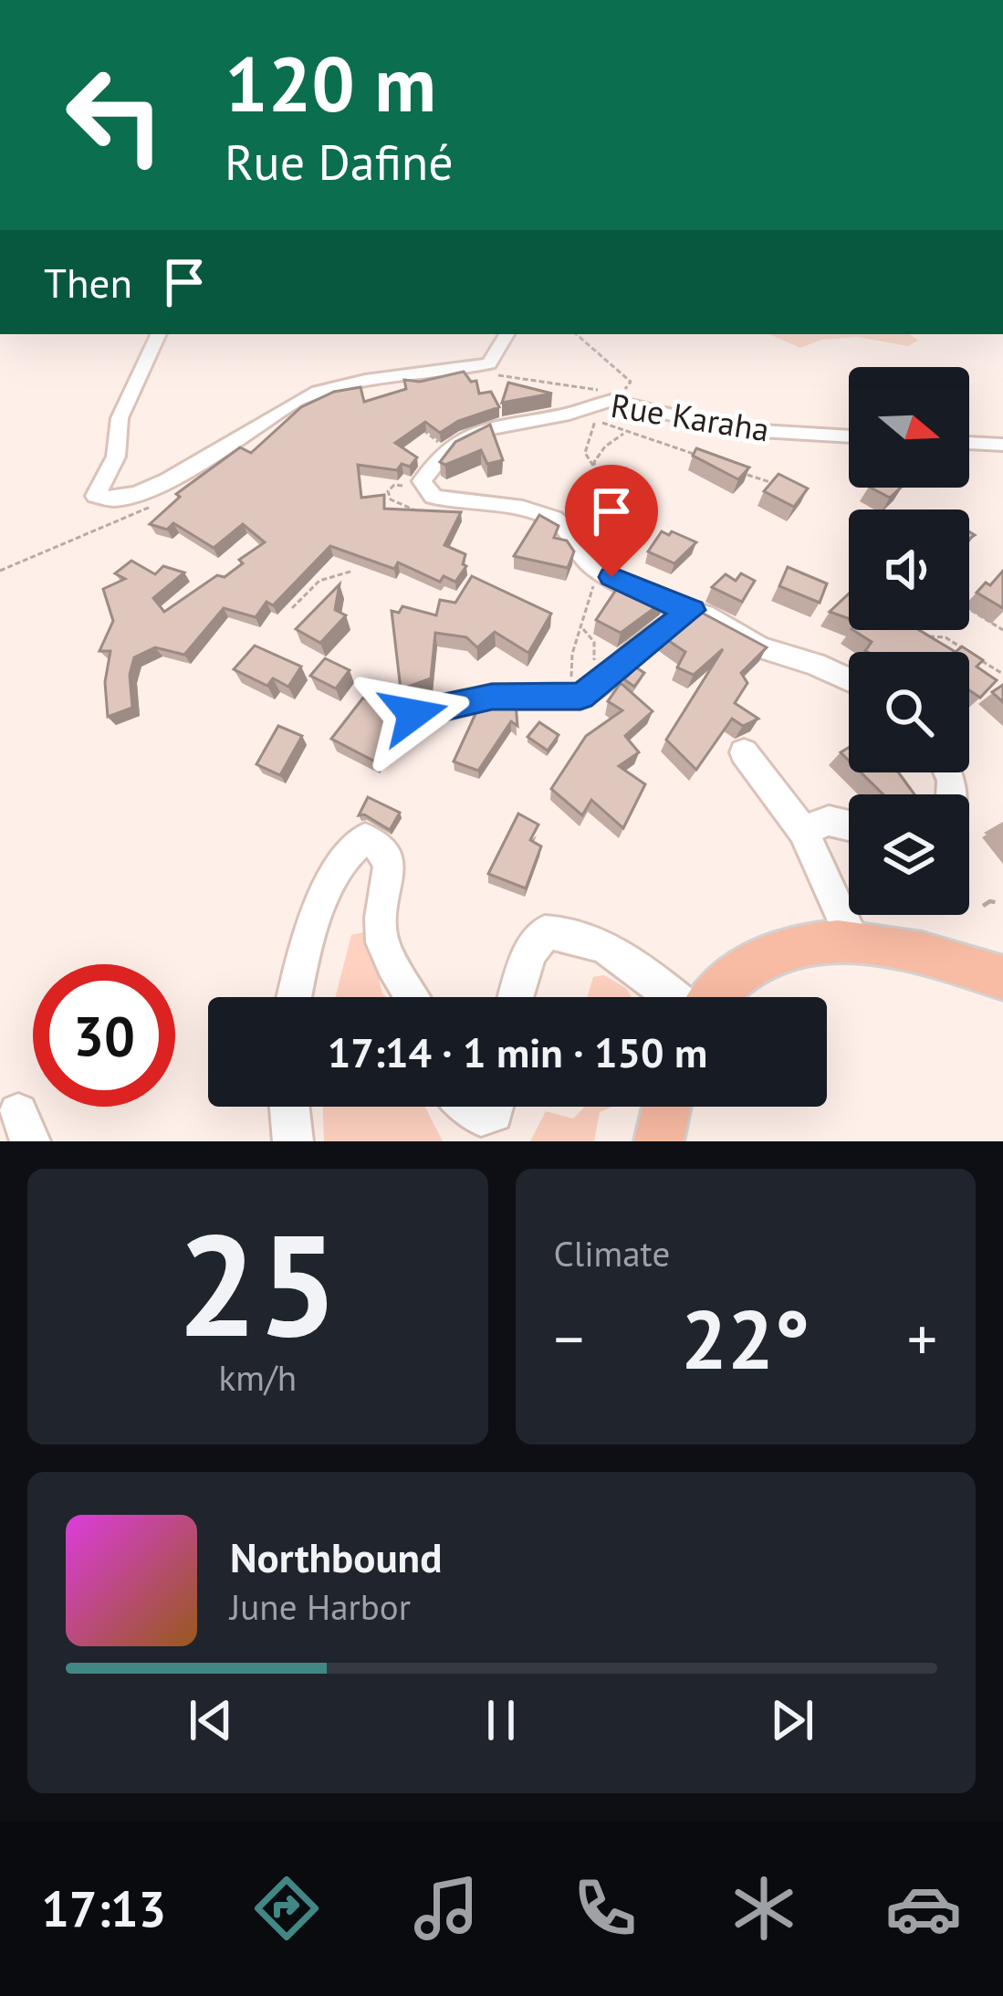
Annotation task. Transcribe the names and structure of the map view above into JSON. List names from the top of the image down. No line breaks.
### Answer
{"streets":{"street":["Rue Karaha"]},"north":"right","page":{"turn":["120 m","Rue Dafiné"],"then":"Then","limit":"30","trip":"17:14 · 1 min · 150 m","tile":[["25","km/h"],"Climate"],"heat":["−","22°","+"],"song":["Northbound","June Harbor"],"tabs":"17:13"}}
